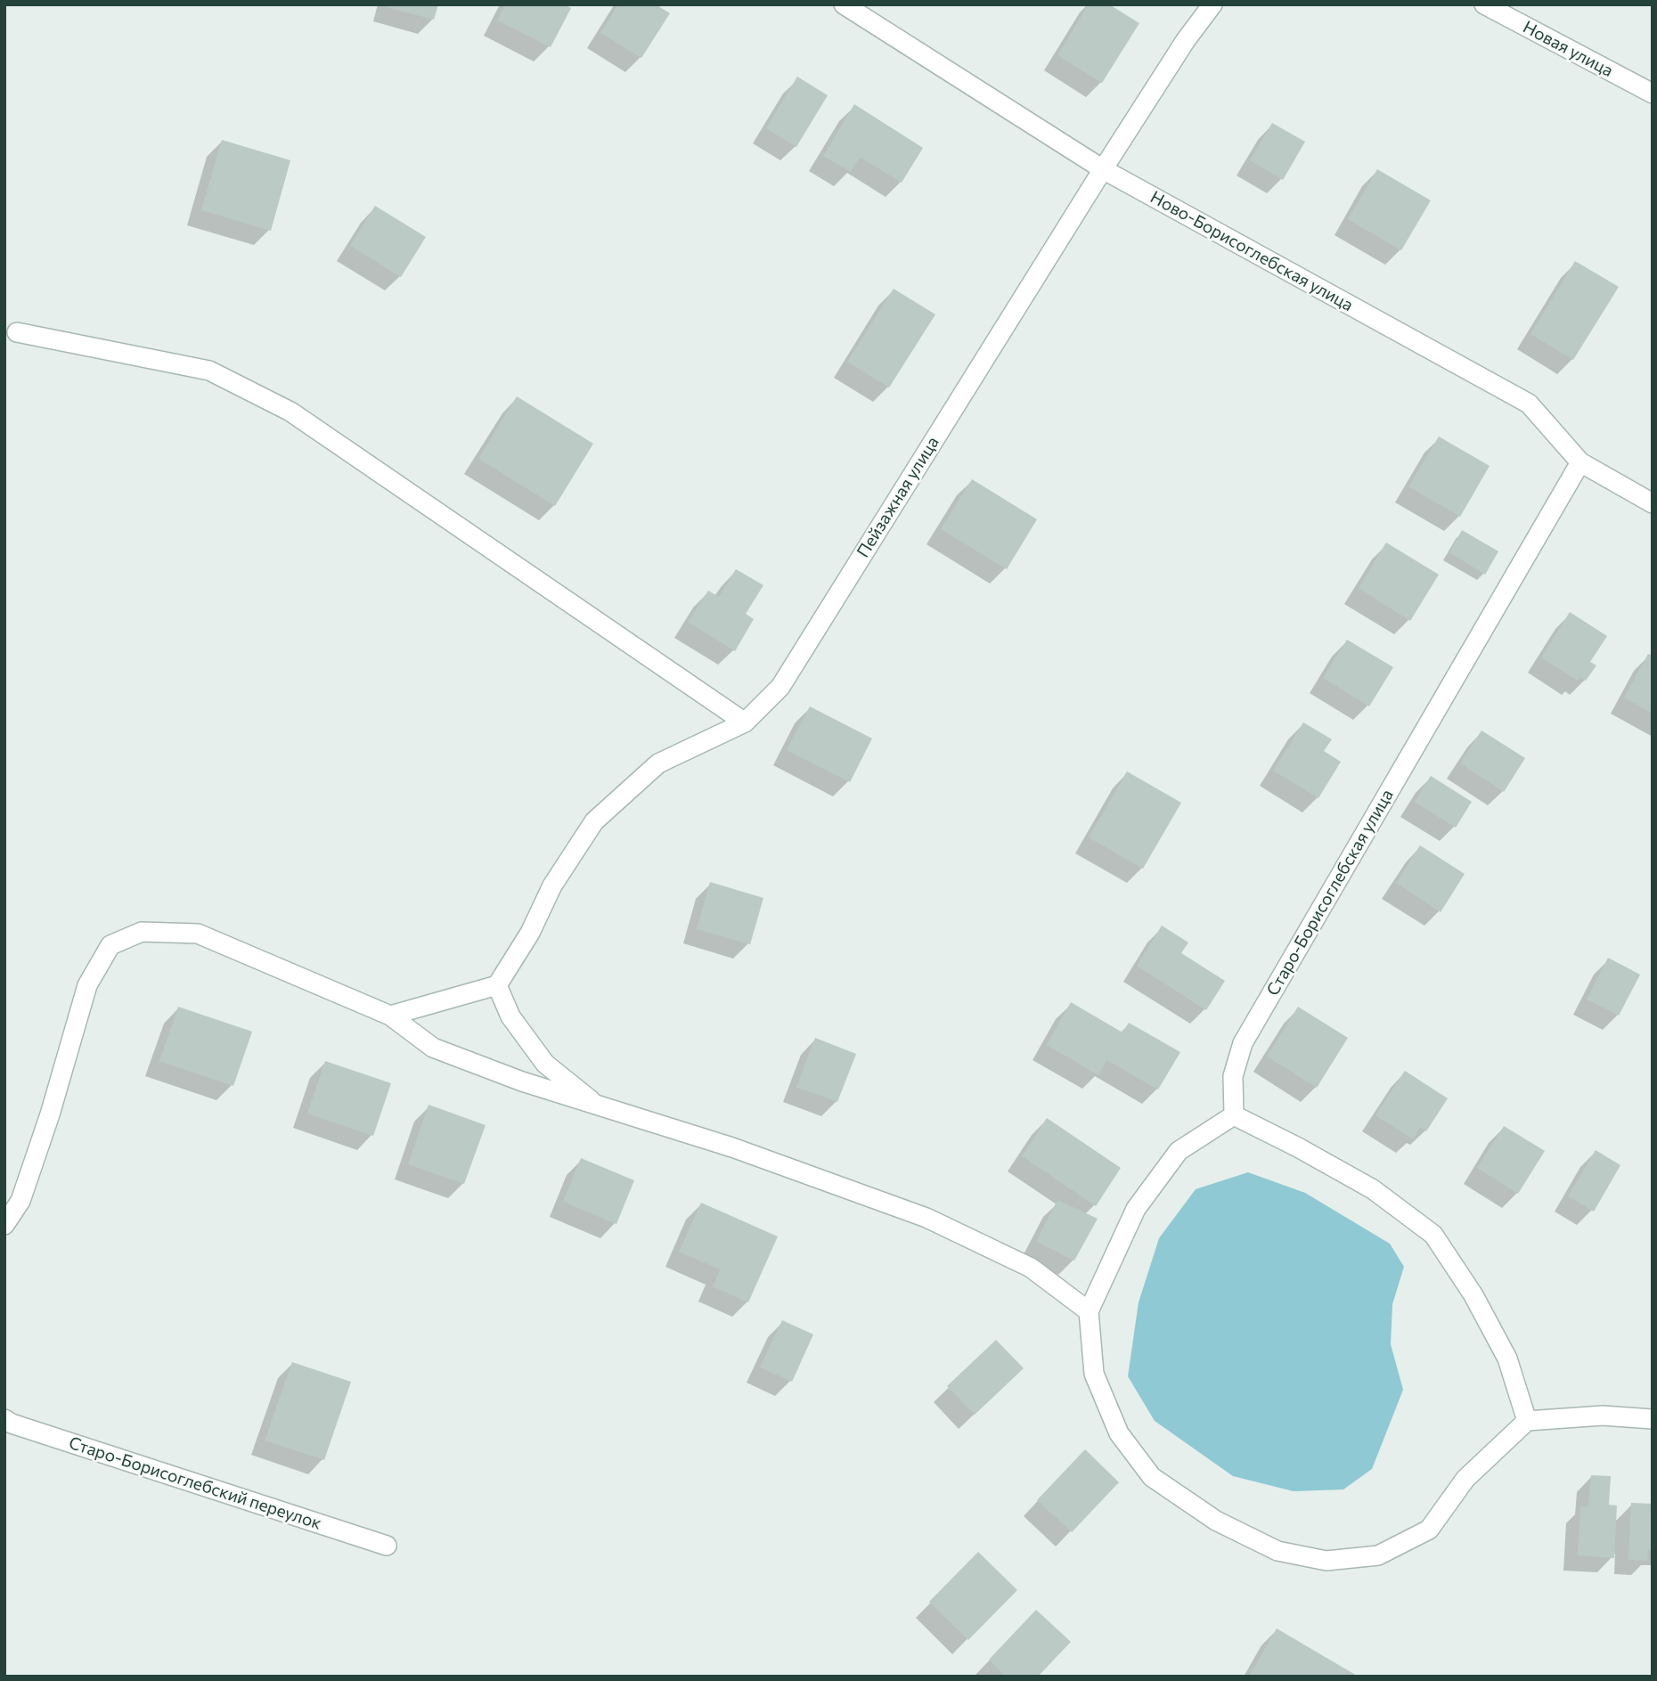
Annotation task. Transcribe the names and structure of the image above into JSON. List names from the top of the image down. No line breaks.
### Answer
{"streets":{"street":["Новая улица","Ново-Борисоглебская улица","Пейзажная улица","Старо-Борисоглебская улица","Старо-Борисоглебский переулок"]},"crossings":[["Ново-Борисоглебская улица","Пейзажная улица"],["Ново-Борисоглебская улица","Старо-Борисоглебская улица"]]}
